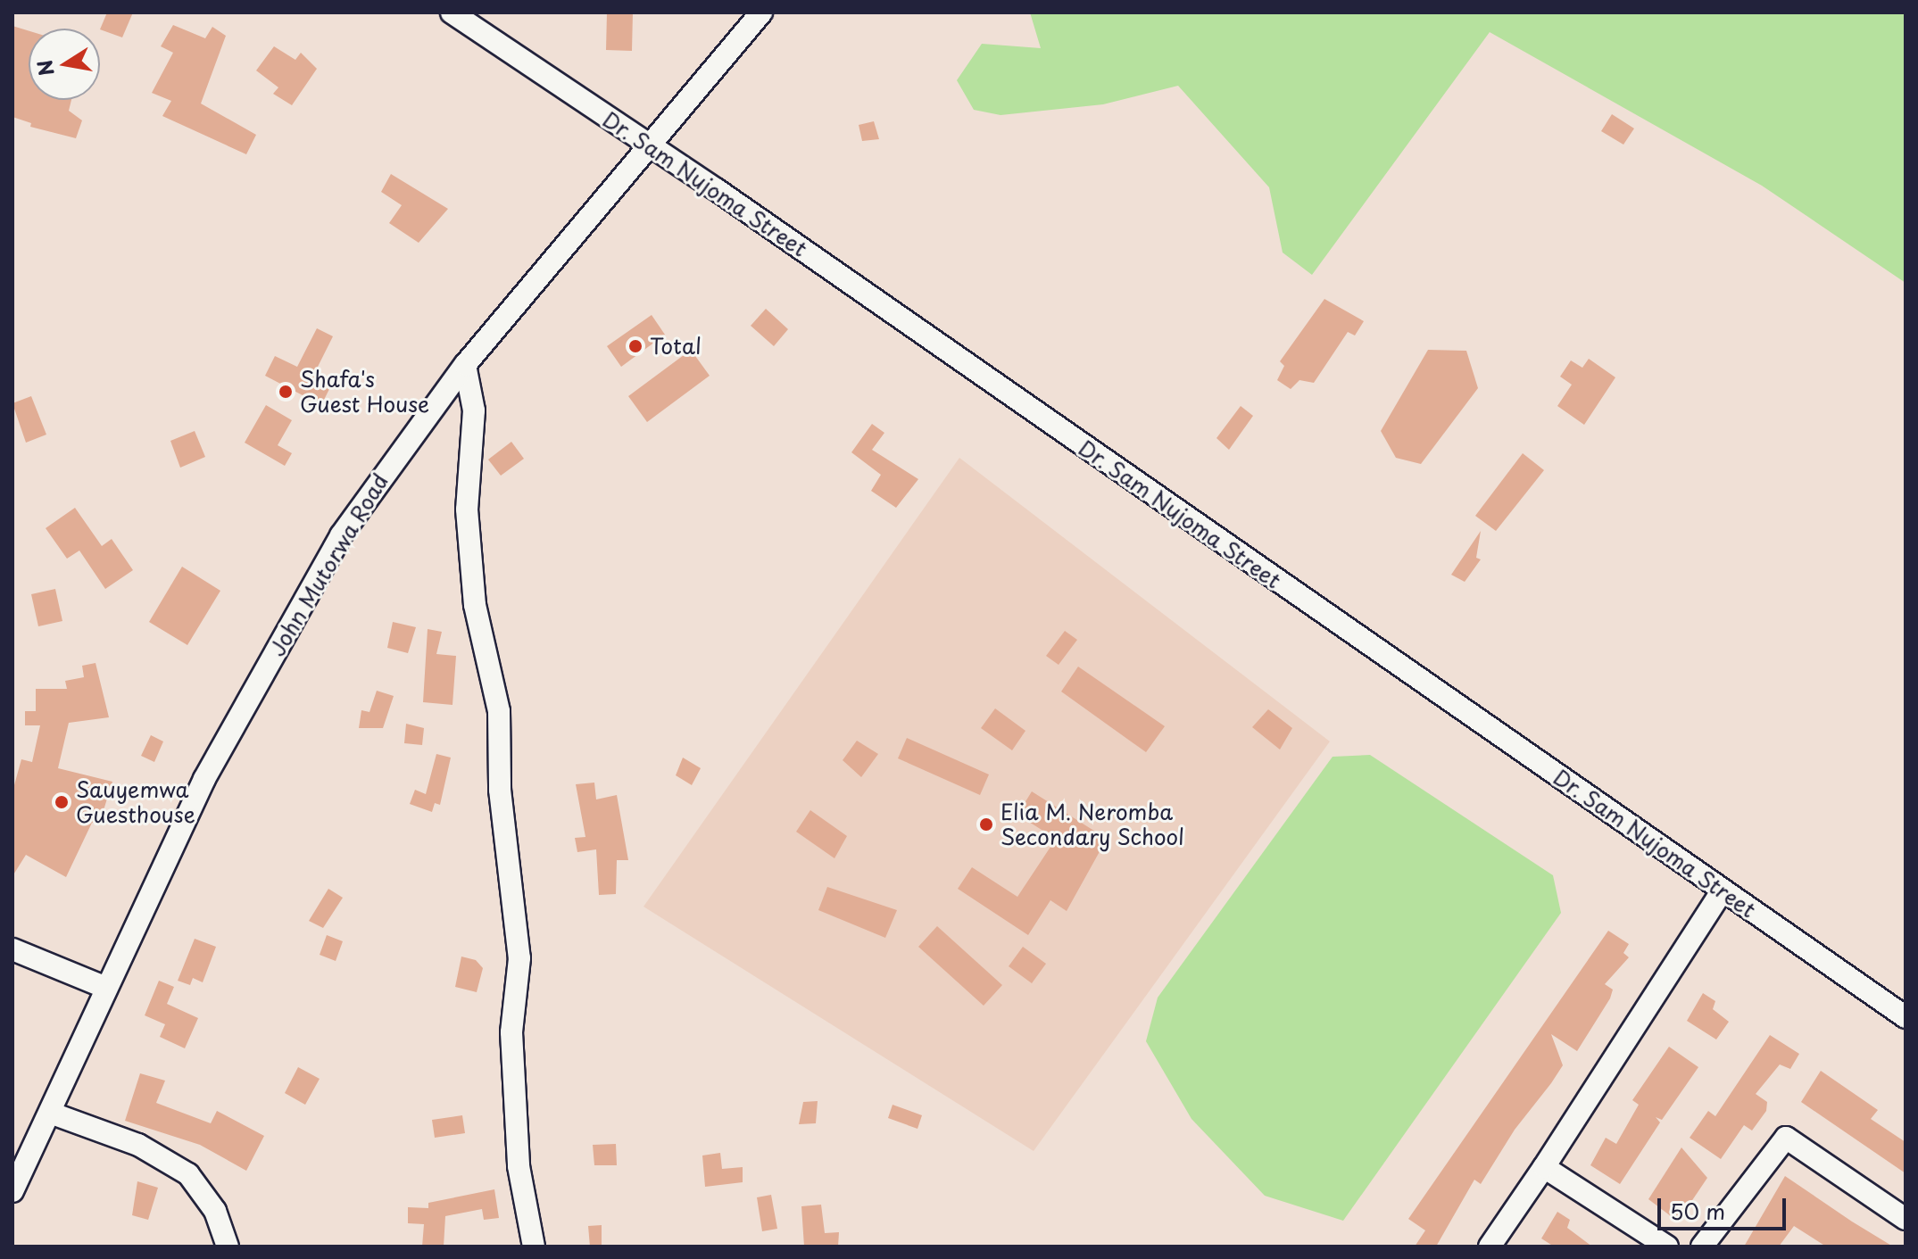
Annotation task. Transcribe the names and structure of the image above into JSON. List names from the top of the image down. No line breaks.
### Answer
{"streets":{"street":["Dr. Sam Nujoma Street","John Mutorwa Road"]},"crossings":[["Dr. Sam Nujoma Street","John Mutorwa Road"]],"places":["Total","Shafa's Guest House","Sauyemwa Guesthouse","Elia M. Neromba Secondary School"],"scale_bar":"50 m","north":"left"}
